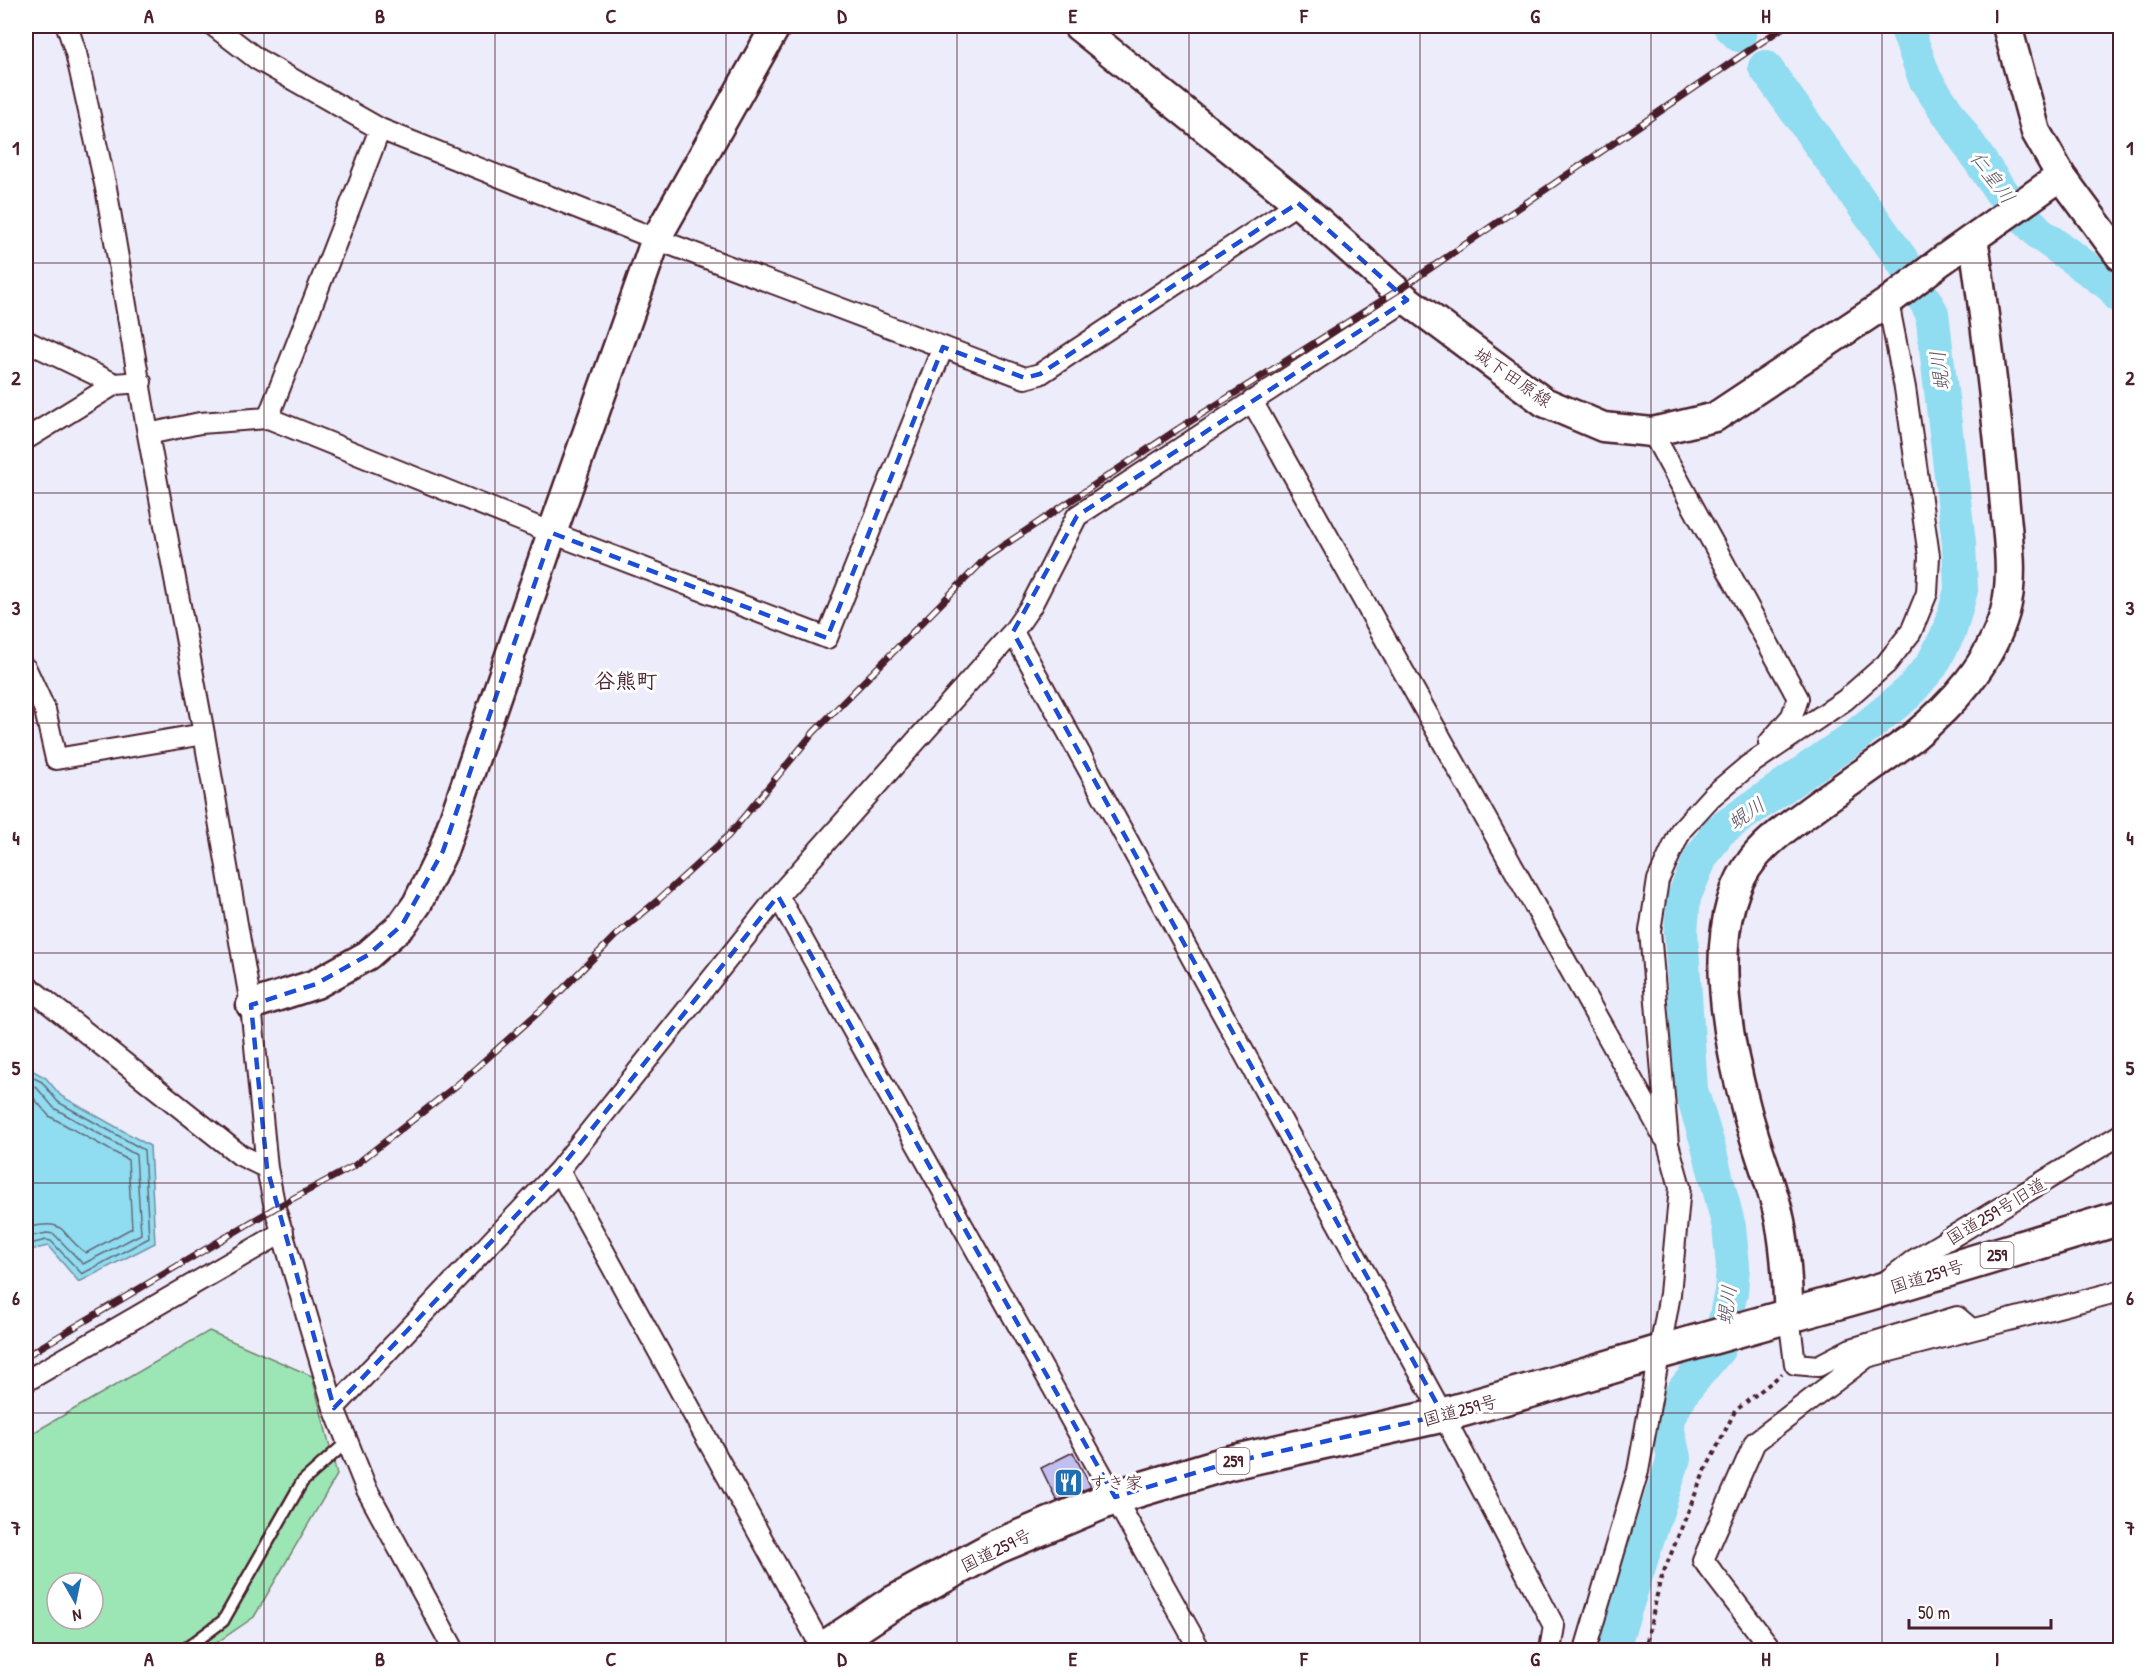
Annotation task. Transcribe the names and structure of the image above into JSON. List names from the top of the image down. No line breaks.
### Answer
{"streets":{"highway":["259","国道259号"],"street":["城下田原線","国道259号旧道"]},"crossings":[["国道259号旧道","国道259号"]],"districts":["谷熊町"],"water":["仁皇川","蜆川"],"places":{"restaurant":["すき家"]},"scale_bar":"50 m","north":"bottom","grid":{"columns":["A","B","C","D","E","F","G","H","I"],"rows":["1","2","3","4","5","6","7"]}}
